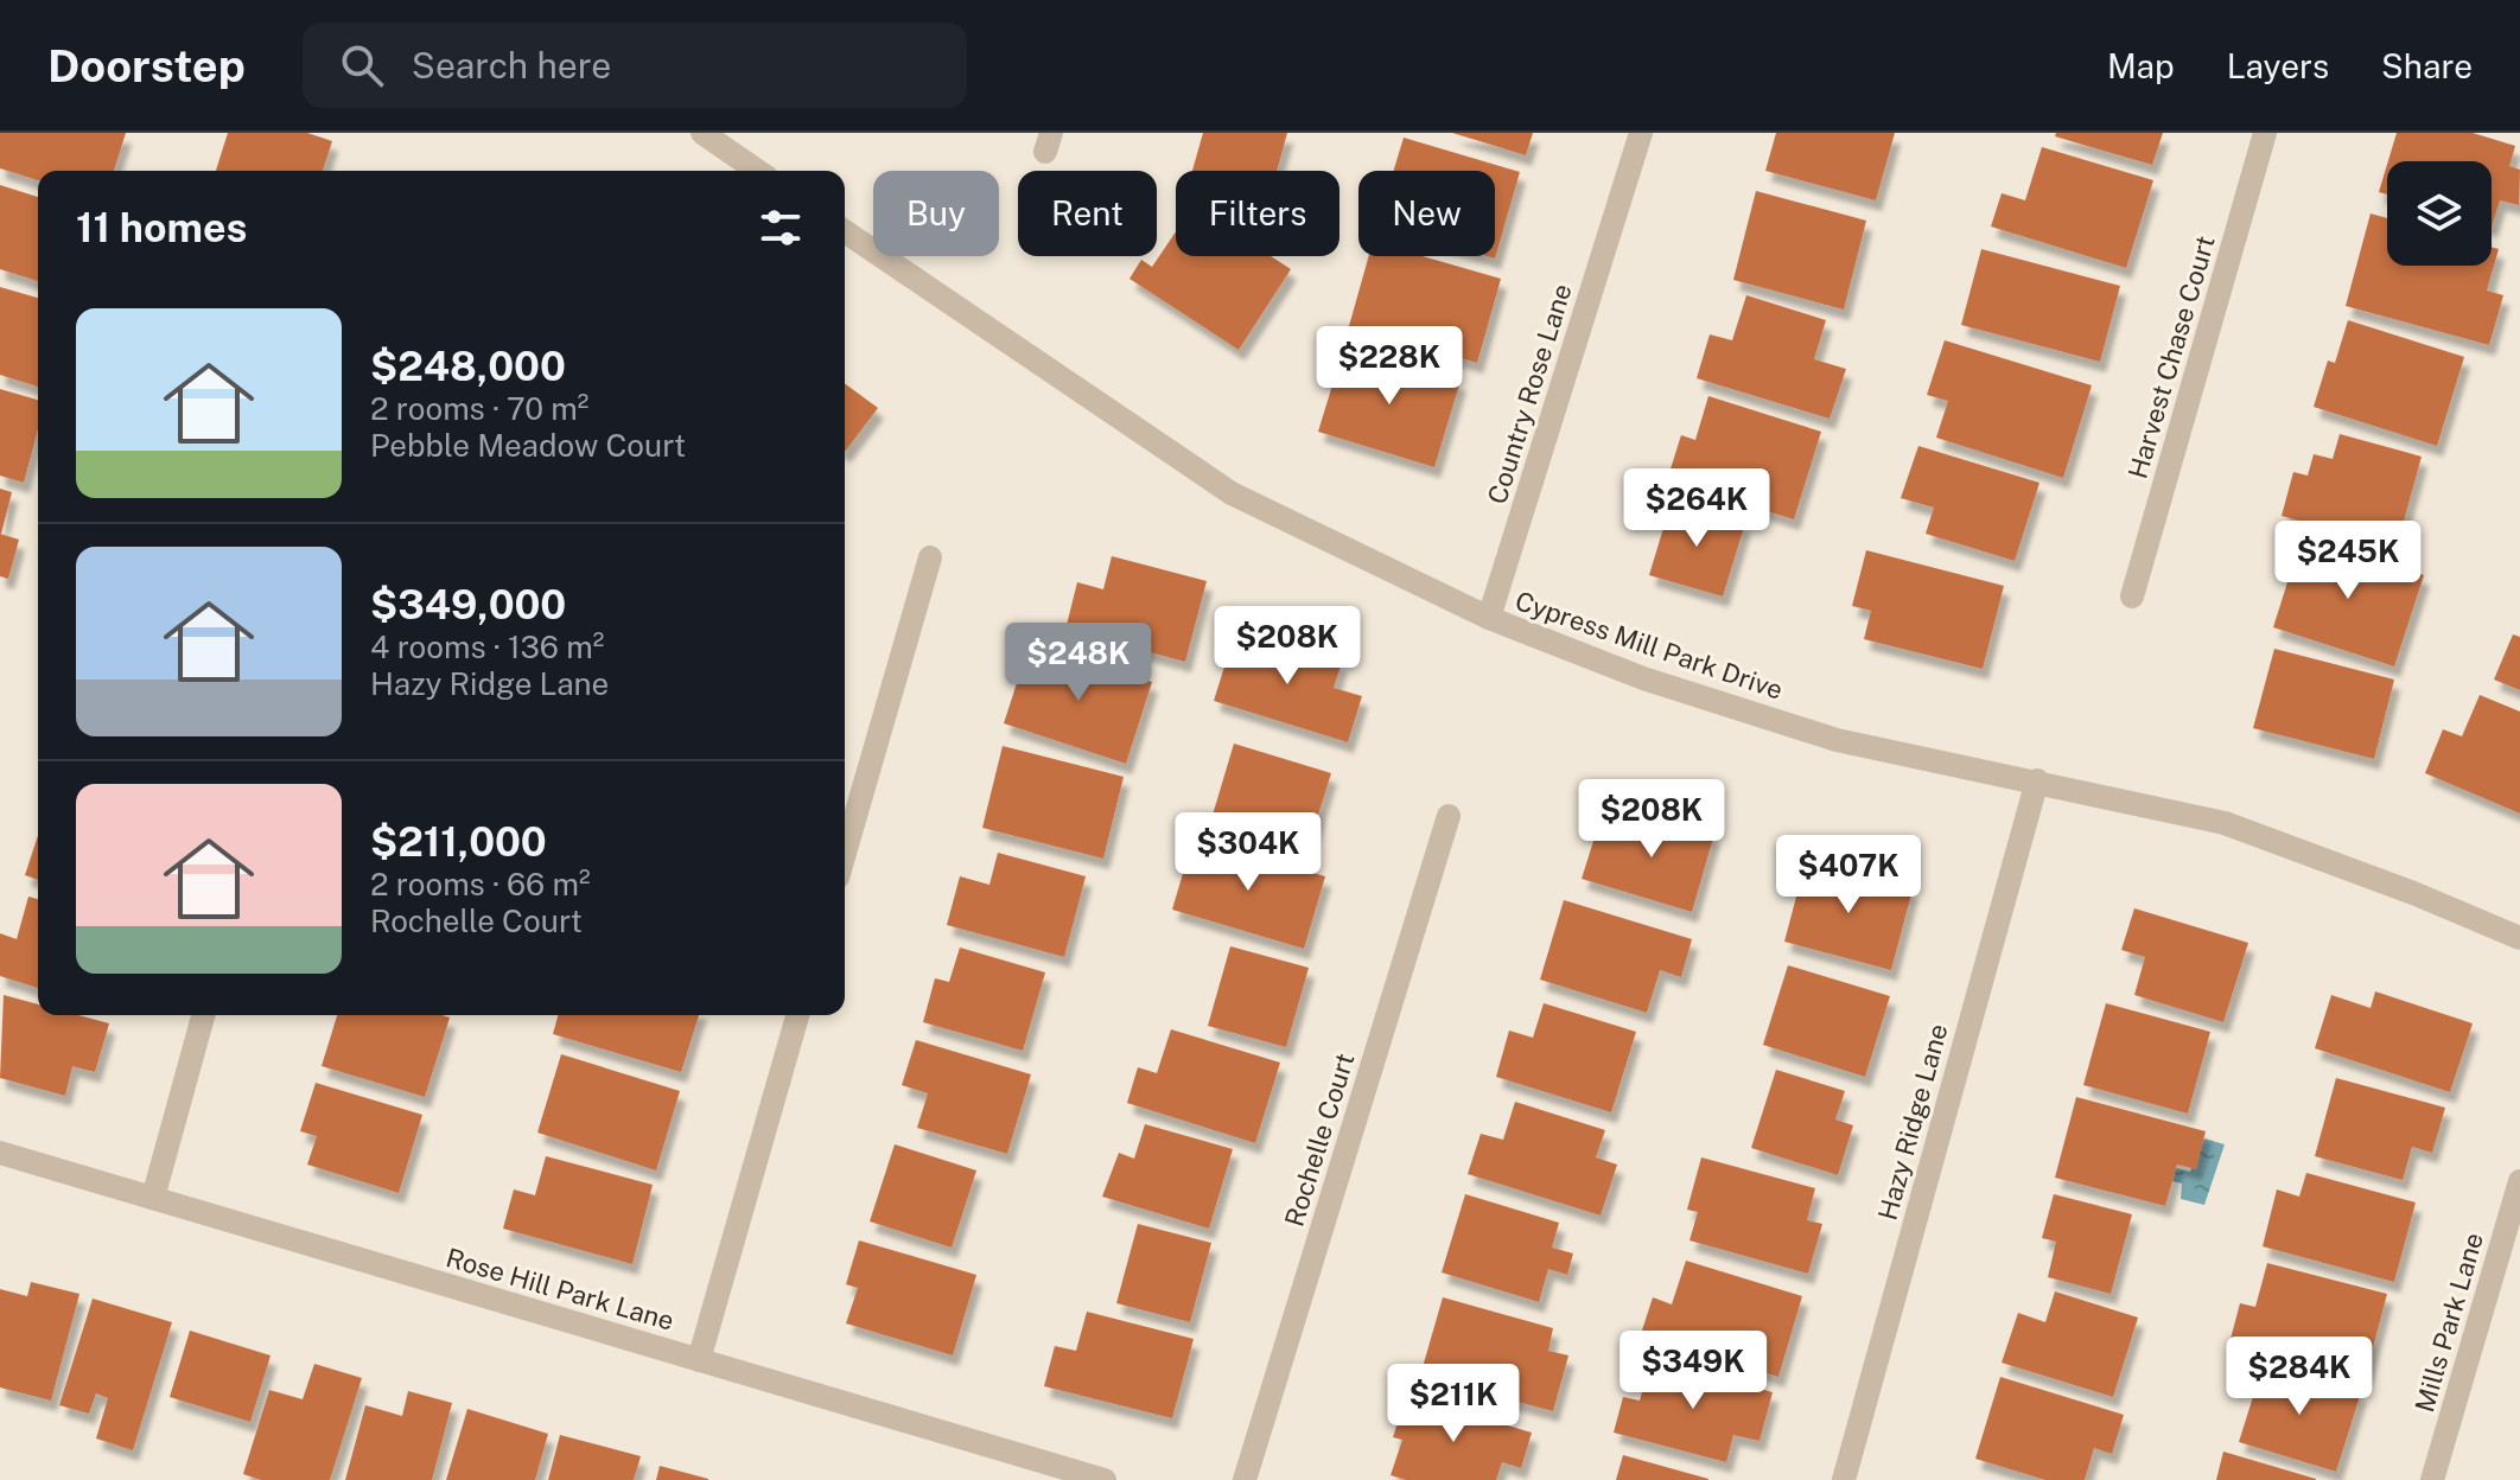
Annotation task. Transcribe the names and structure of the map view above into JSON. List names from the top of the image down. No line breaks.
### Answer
{"streets":{"street":["Harvest Chase Court","Country Rose Lane","Cypress Mill Park Drive","Hazy Ridge Lane","Rochelle Court","Rose Hill Park Lane","Mills Park Lane"]},"crossings":[["Country Rose Lane","Cypress Mill Park Drive"],["Cypress Mill Park Drive","Hazy Ridge Lane"]],"page":{"header":"Doorstep","search":"Search here","nav":["Map","Layers","Share"],"chip":["Buy","Rent","Filters","New"],"heading":"11 homes","list":[{"name":"$248,000","note":"2 rooms · 70 m² · Pebble Meadow Court"},{"name":"$349,000","note":"4 rooms · 136 m² · Hazy Ridge Lane"},{"name":"$211,000","note":"2 rooms · 66 m² · Rochelle Court"}],"price":["$228K","$264K","$245K","$208K","$248K","$208K","$304K","$407K","$349K","$284K","$211K"]}}
